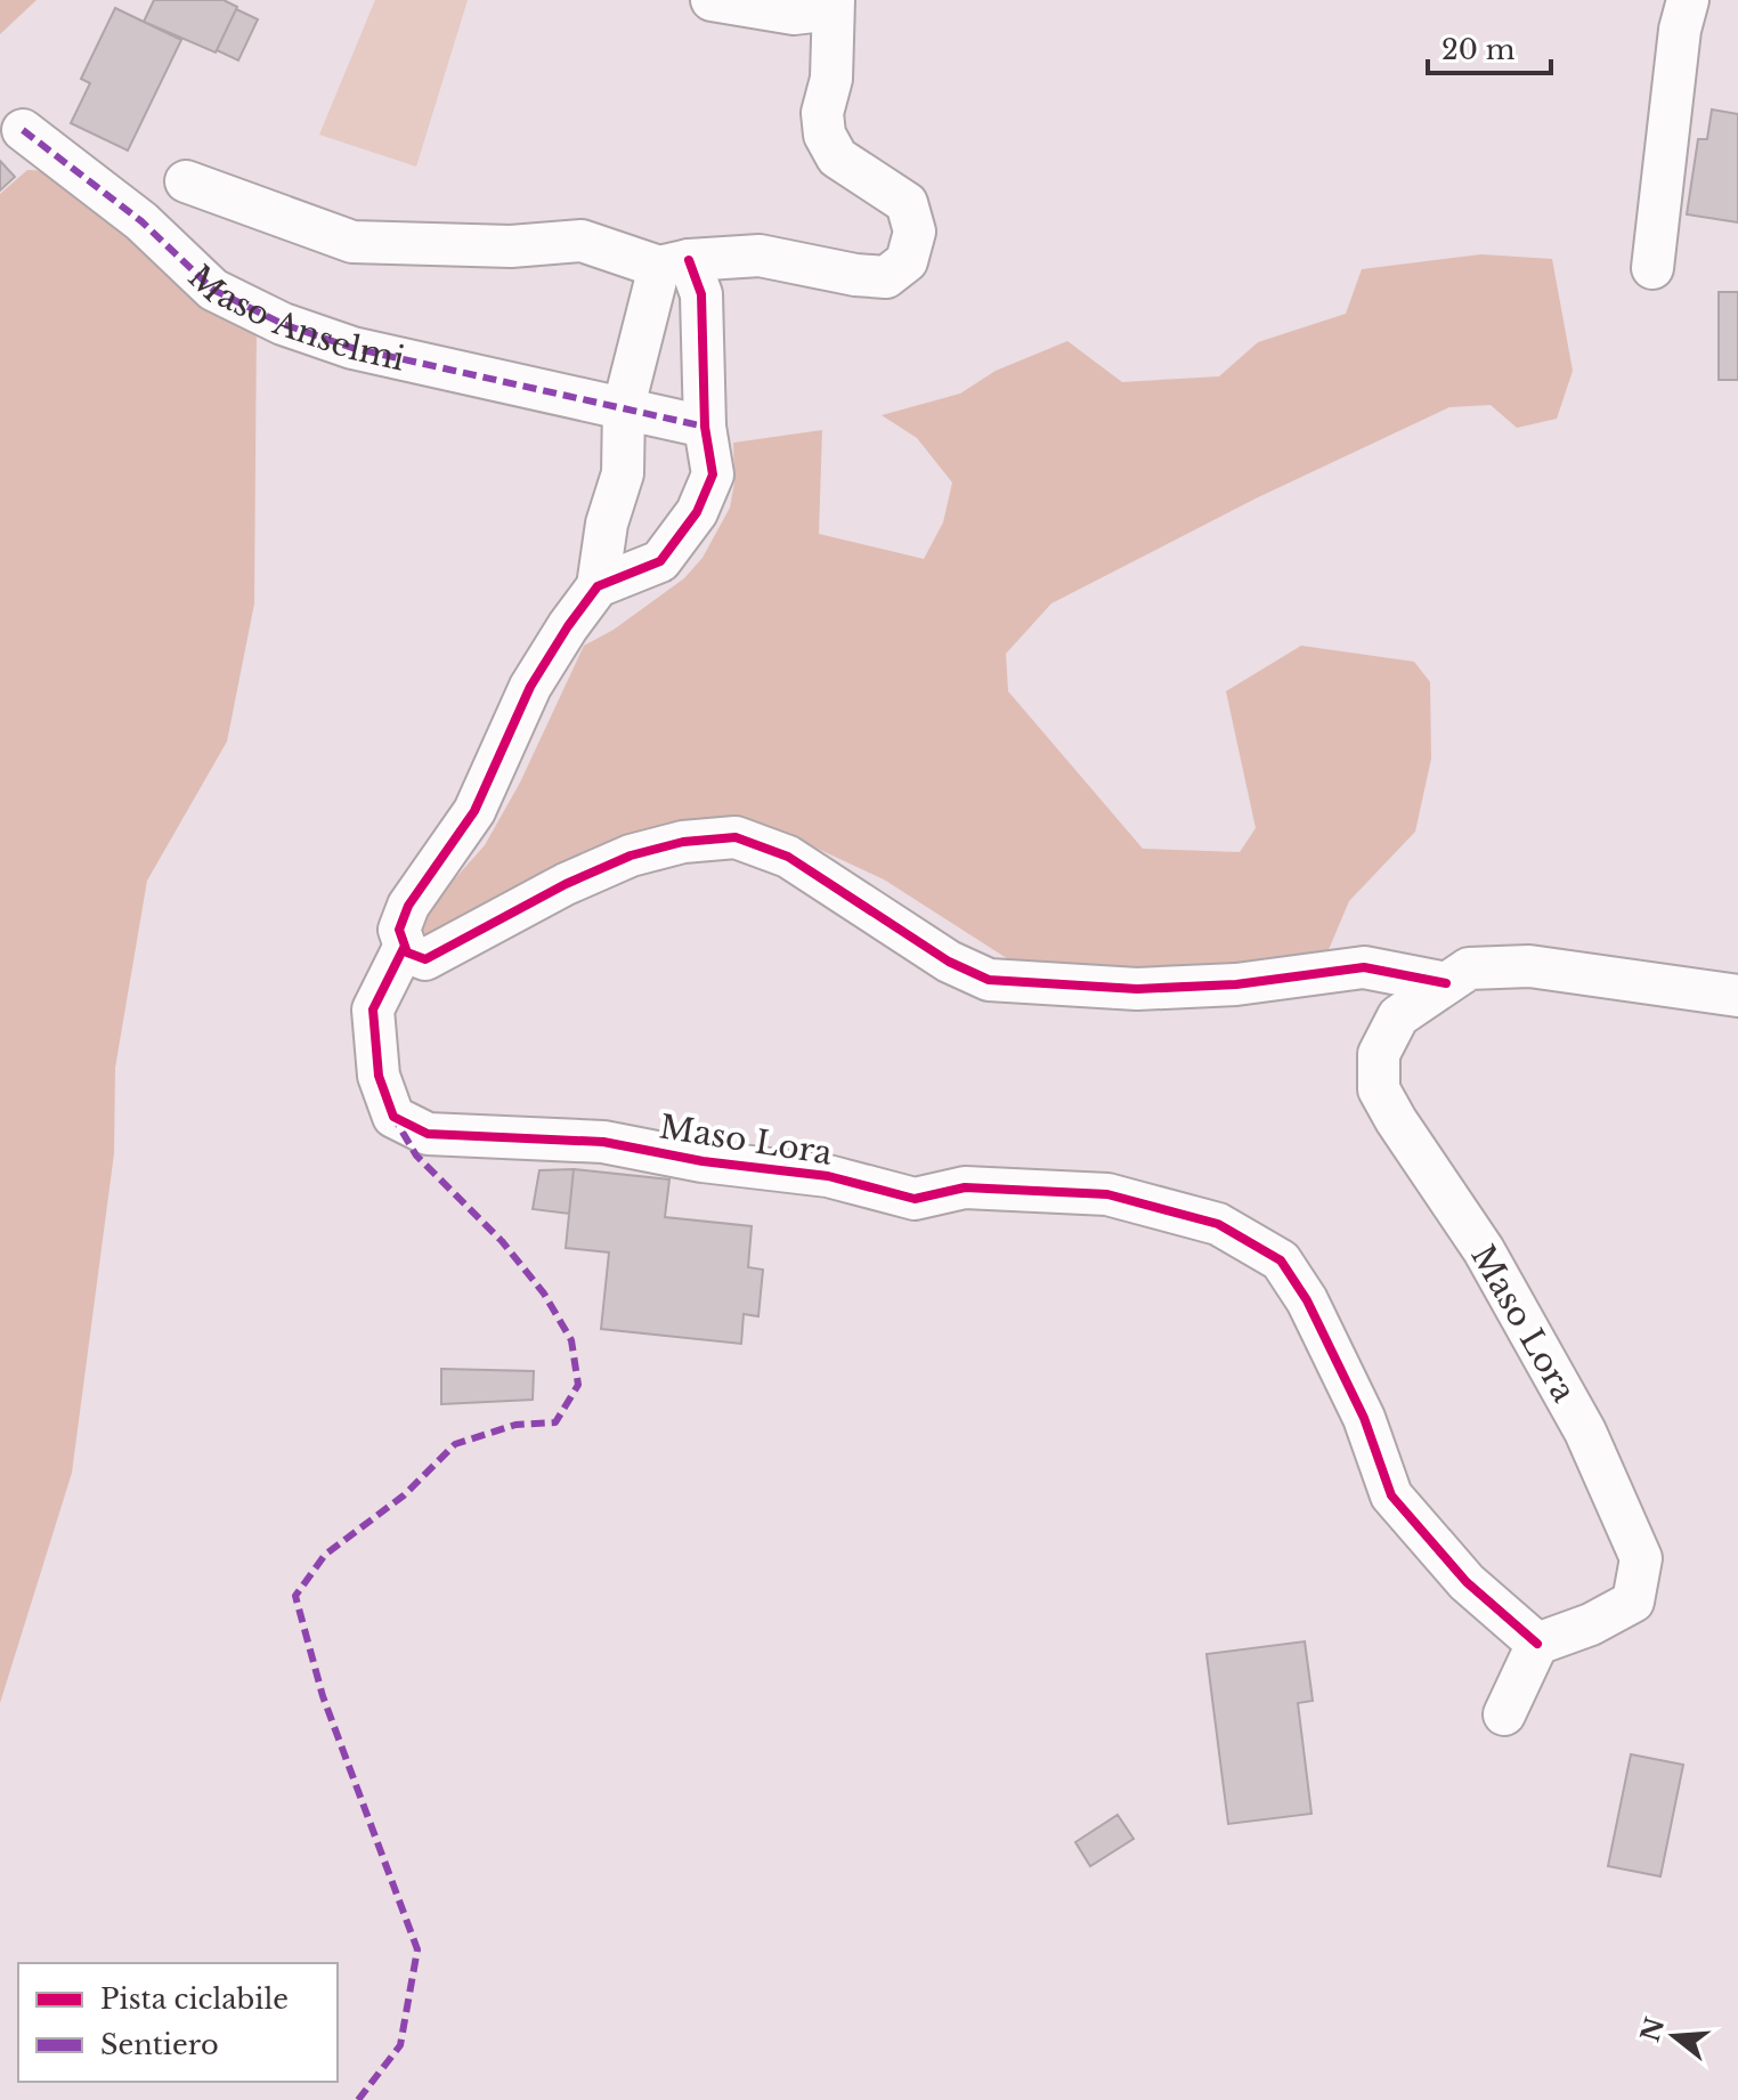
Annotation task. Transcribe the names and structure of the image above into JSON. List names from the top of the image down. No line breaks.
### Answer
{"streets":{"street":["Maso Anselmi","Maso Lora"]},"legend":["Pista ciclabile","Sentiero"],"scale_bar":"20 m","north":"left"}
